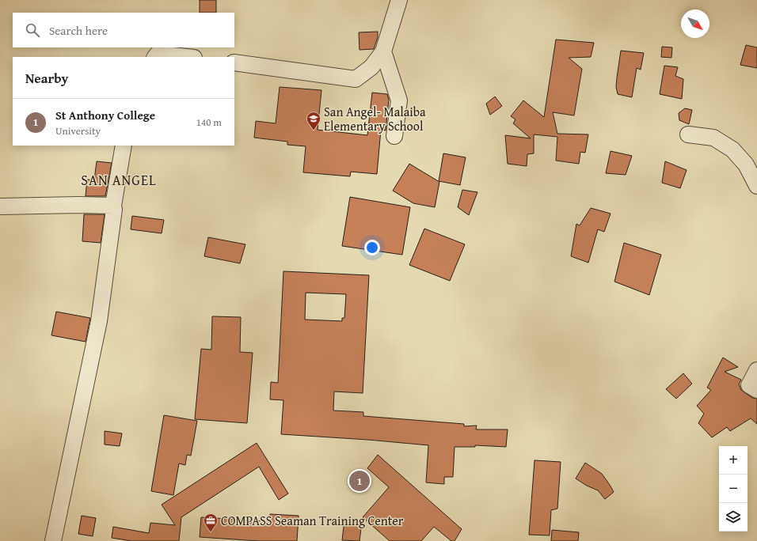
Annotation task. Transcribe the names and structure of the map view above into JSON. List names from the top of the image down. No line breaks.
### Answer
{"districts":["SAN ANGEL"],"places":{"school or university":["San Angel- Malaiba Elementary School"],"office":["COMPASS Seaman Training Center"]},"north":"bottom right","page":{"search":"Search here","heading":"Nearby","list":[{"mark":"1","name":"St Anthony College","note":"University","value":"140 m"}],"map_buttons":["+","−"],"pins":"1"}}
